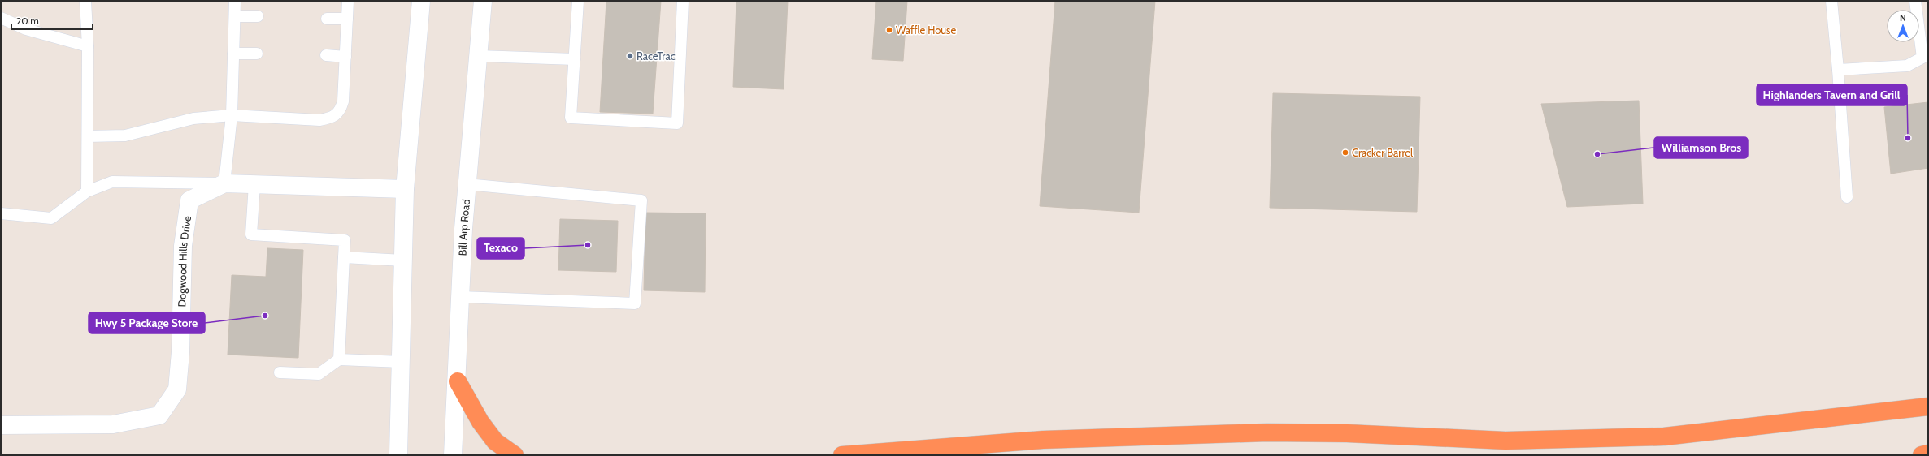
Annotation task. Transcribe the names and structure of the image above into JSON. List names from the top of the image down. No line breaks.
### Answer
{"streets":{"main road":["Bill Arp Road","Dogwood Hills Drive"]},"places":["Waffle House","RaceTrac","Highlanders Tavern and Grill","Cracker Barrel","Williamson Bros","Texaco","Hwy 5 Package Store"],"scale_bar":"20 m","north":"top"}
